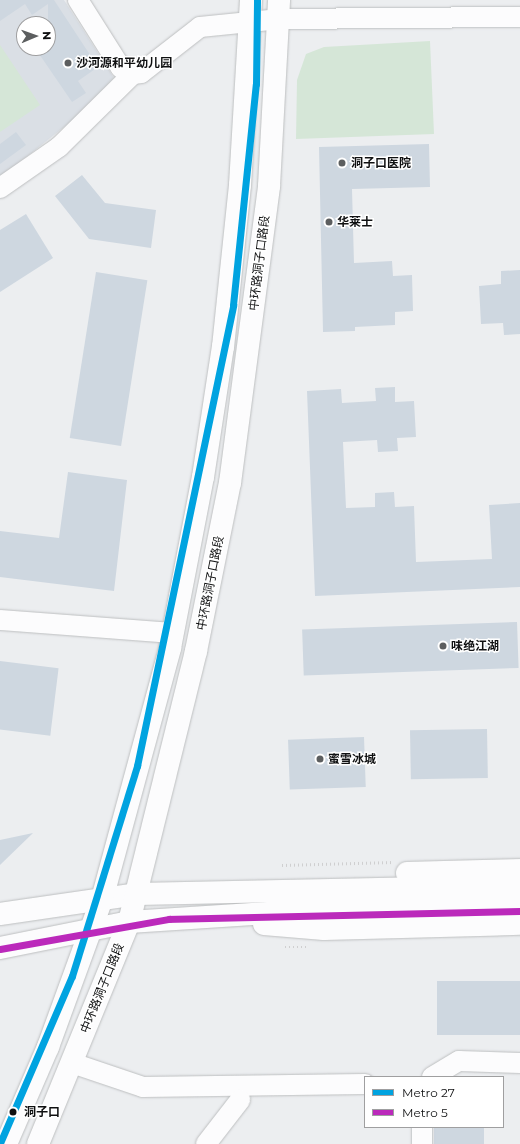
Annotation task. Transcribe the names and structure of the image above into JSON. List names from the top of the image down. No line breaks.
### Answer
{"streets":{"main road":["中环路洞子口路段"]},"places":["沙河源和平幼儿园","洞子口医院","华莱士","味绝江湖","蜜雪冰城","洞子口"],"lines":["metro line 27","metro line 5"],"legend":["Metro 27","Metro 5"],"north":"right"}
